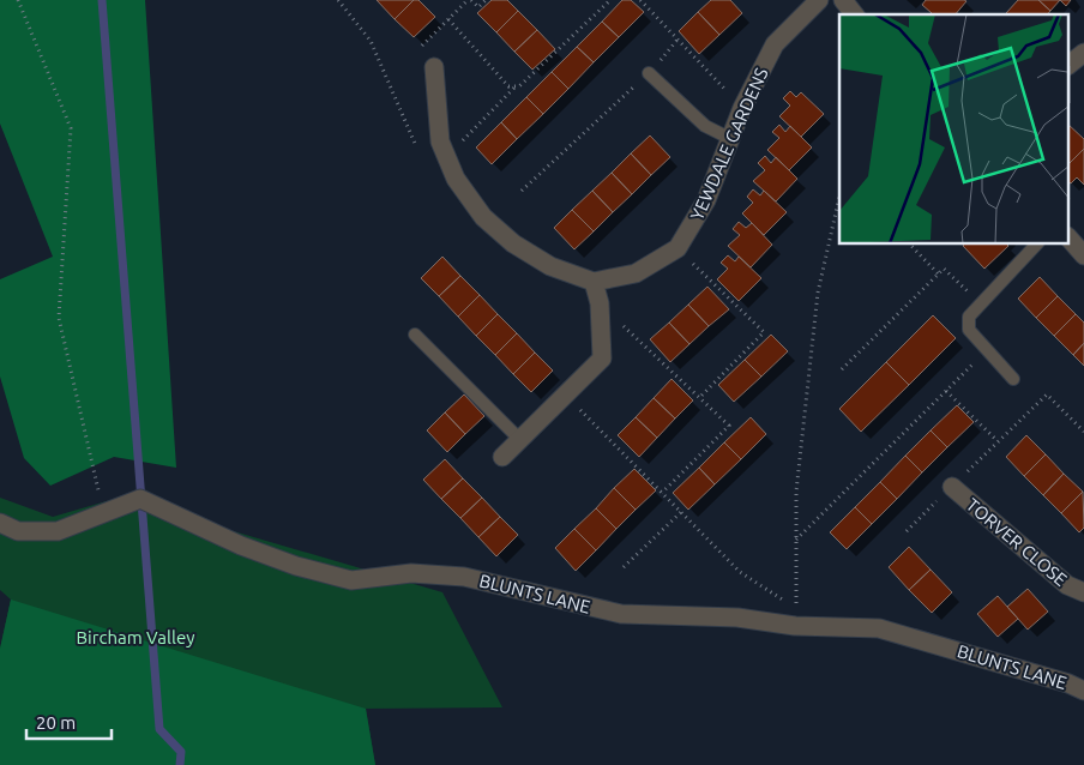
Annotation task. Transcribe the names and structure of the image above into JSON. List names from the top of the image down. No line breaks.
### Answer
{"streets":{"street":["YEWDALE GARDENS","TORVER CLOSE","BLUNTS LANE"]},"parks":["Bircham Valley"],"scale_bar":"20 m"}
